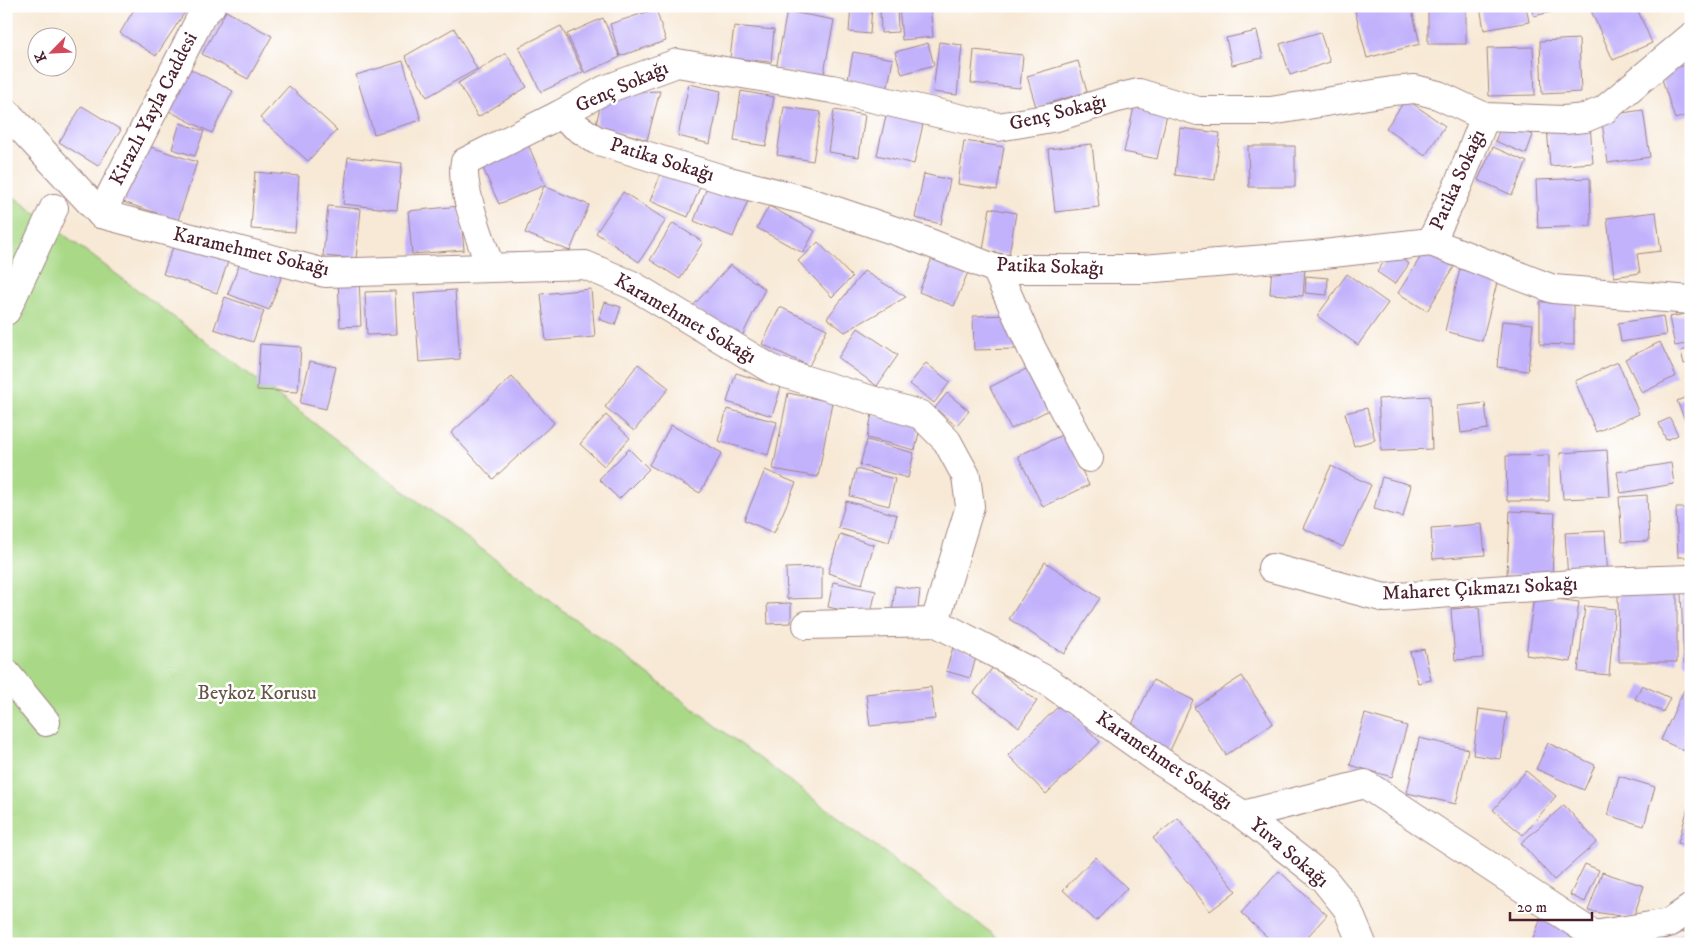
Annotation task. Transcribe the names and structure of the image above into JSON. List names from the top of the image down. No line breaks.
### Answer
{"streets":{"street":["Genç Sokağı","Kirazlı Yayla Caddesi","Patika Sokağı","Karamehmet Sokağı","Maharet Çıkmazı Sokağı","Yuva Sokağı"]},"crossings":[["Genç Sokağı","Patika Sokağı"],["Genç Sokağı","Karamehmet Sokağı"],["Kirazlı Yayla Caddesi","Karamehmet Sokağı"],["Karamehmet Sokağı","Yuva Sokağı"]],"parks":["Beykoz Korusu"],"scale_bar":"20 m","north":"bottom left"}
